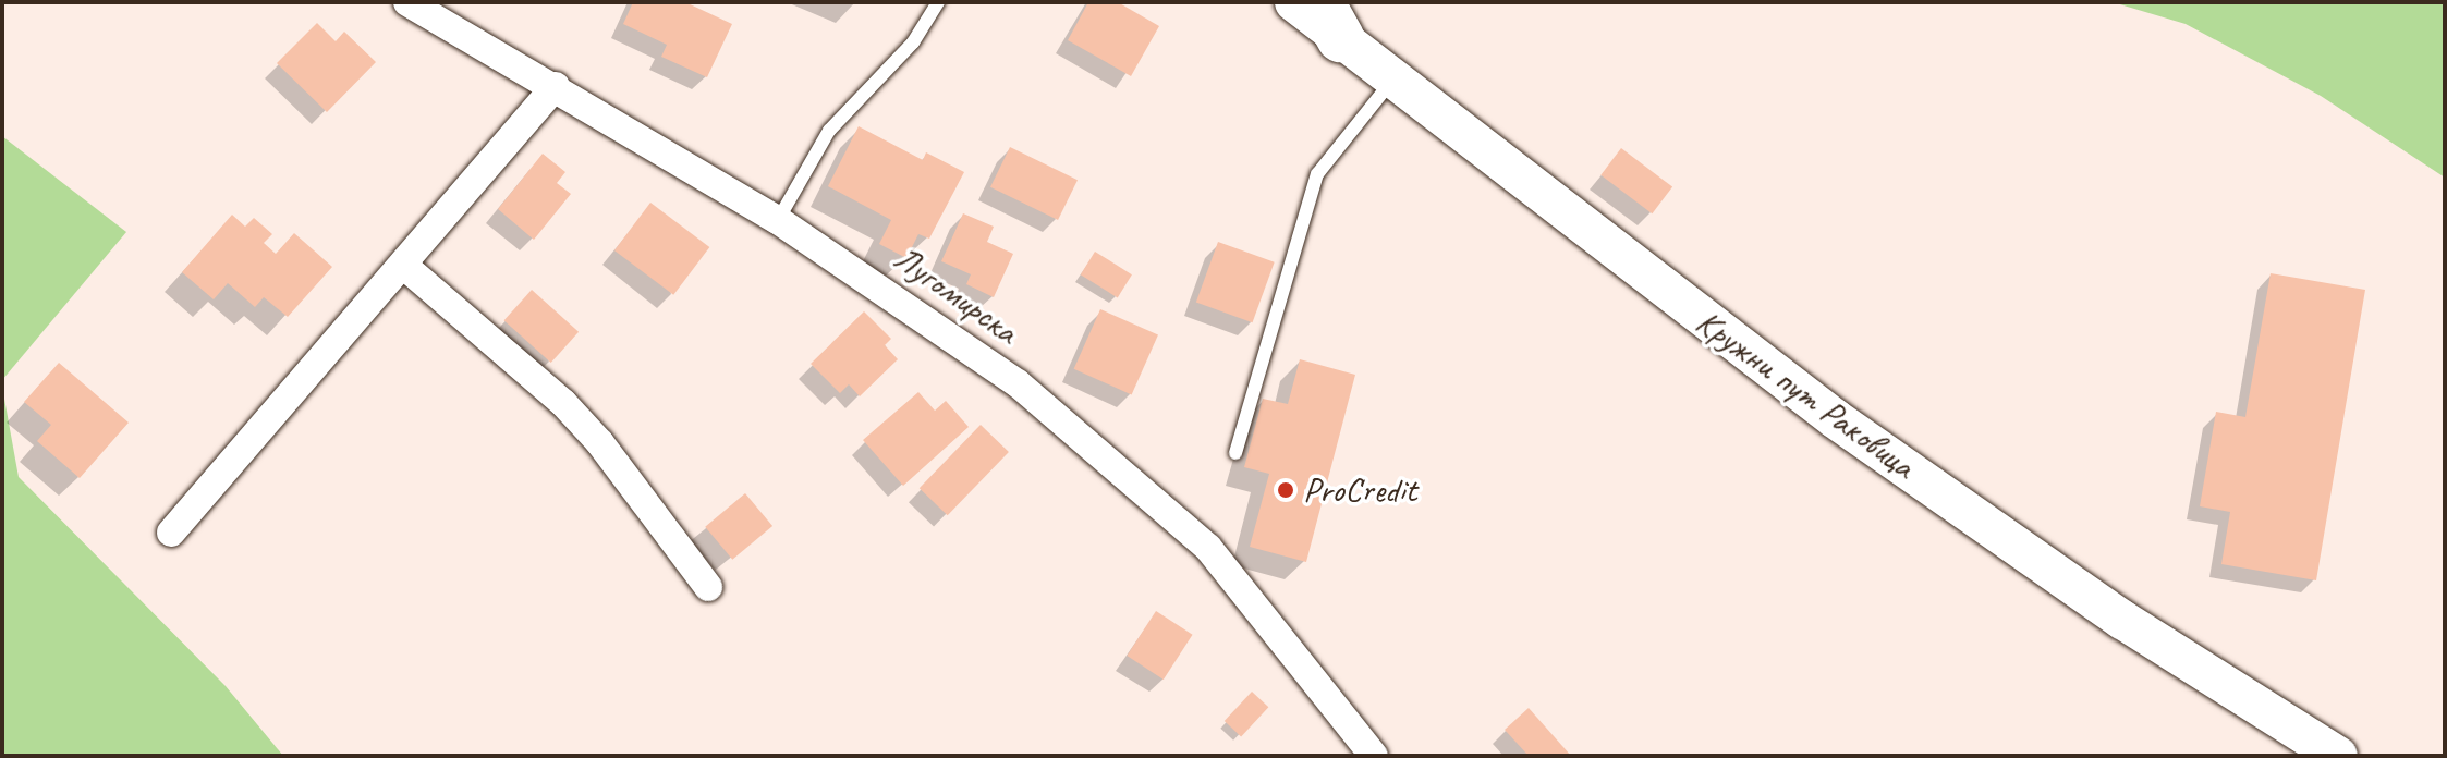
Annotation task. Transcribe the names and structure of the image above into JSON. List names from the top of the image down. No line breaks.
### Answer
{"streets":{"main road":["Кружни пут Раковица"],"street":["Лугомирска"]},"places":["ProCredit"]}
